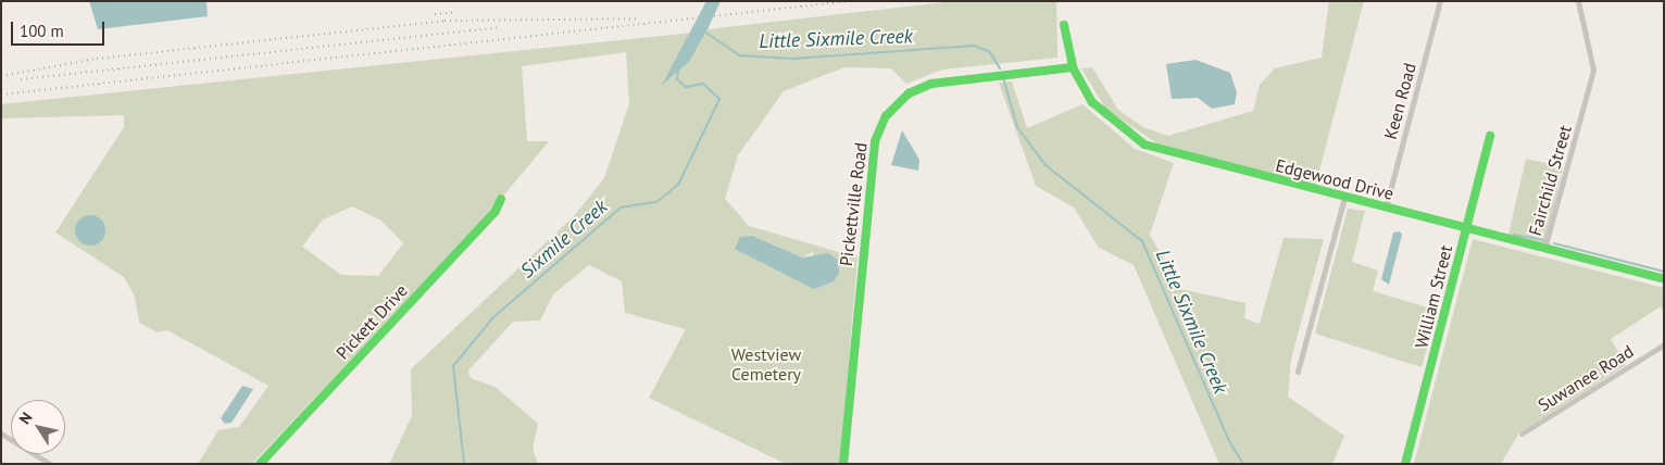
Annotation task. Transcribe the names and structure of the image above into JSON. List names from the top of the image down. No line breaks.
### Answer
{"streets":{"street":["Keen Road","Edgewood Drive","Fairchild Street","Pickettville Road","William Street","Pickett Drive","Suwanee Road"]},"crossings":[["Keen Road","Edgewood Drive"],["Edgewood Drive","Fairchild Street"],["Edgewood Drive","Pickettville Road"],["Edgewood Drive","William Street"]],"water":["Little Sixmile Creek","Sixmile Creek"],"parks":["Westview Cemetery"],"scale_bar":"100 m","north":"top left"}
